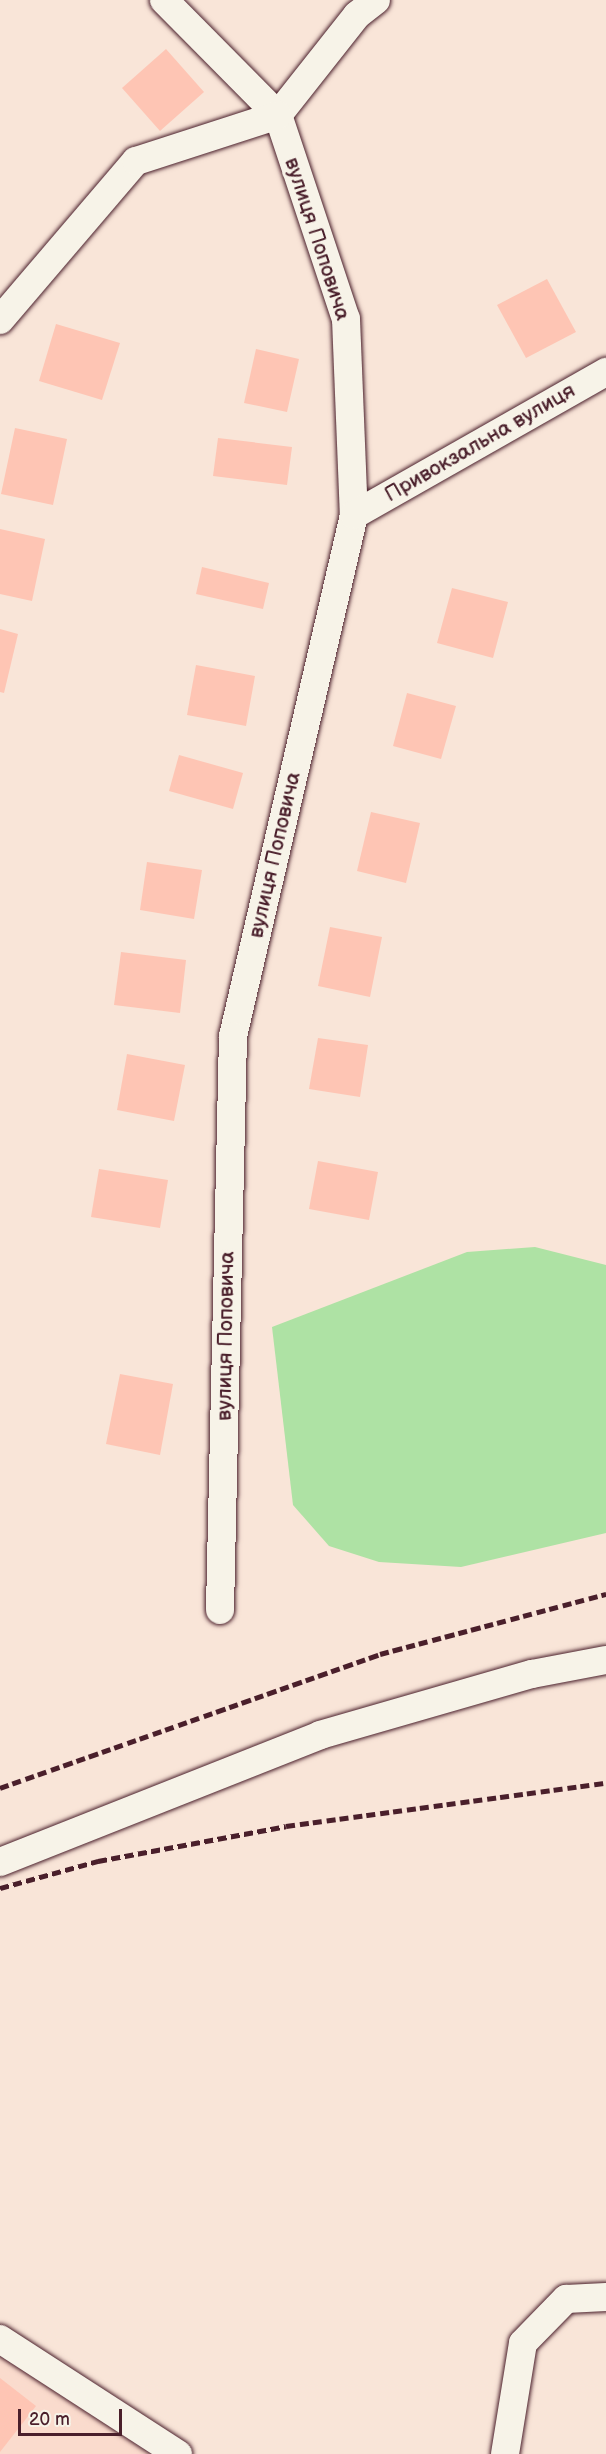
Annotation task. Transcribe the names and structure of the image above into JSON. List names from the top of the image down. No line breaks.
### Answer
{"streets":{"street":["вулиця Поповича","Привокзальна вулиця"]},"crossings":[["вулиця Поповича","Привокзальна вулиця"]],"scale_bar":"20 m"}
